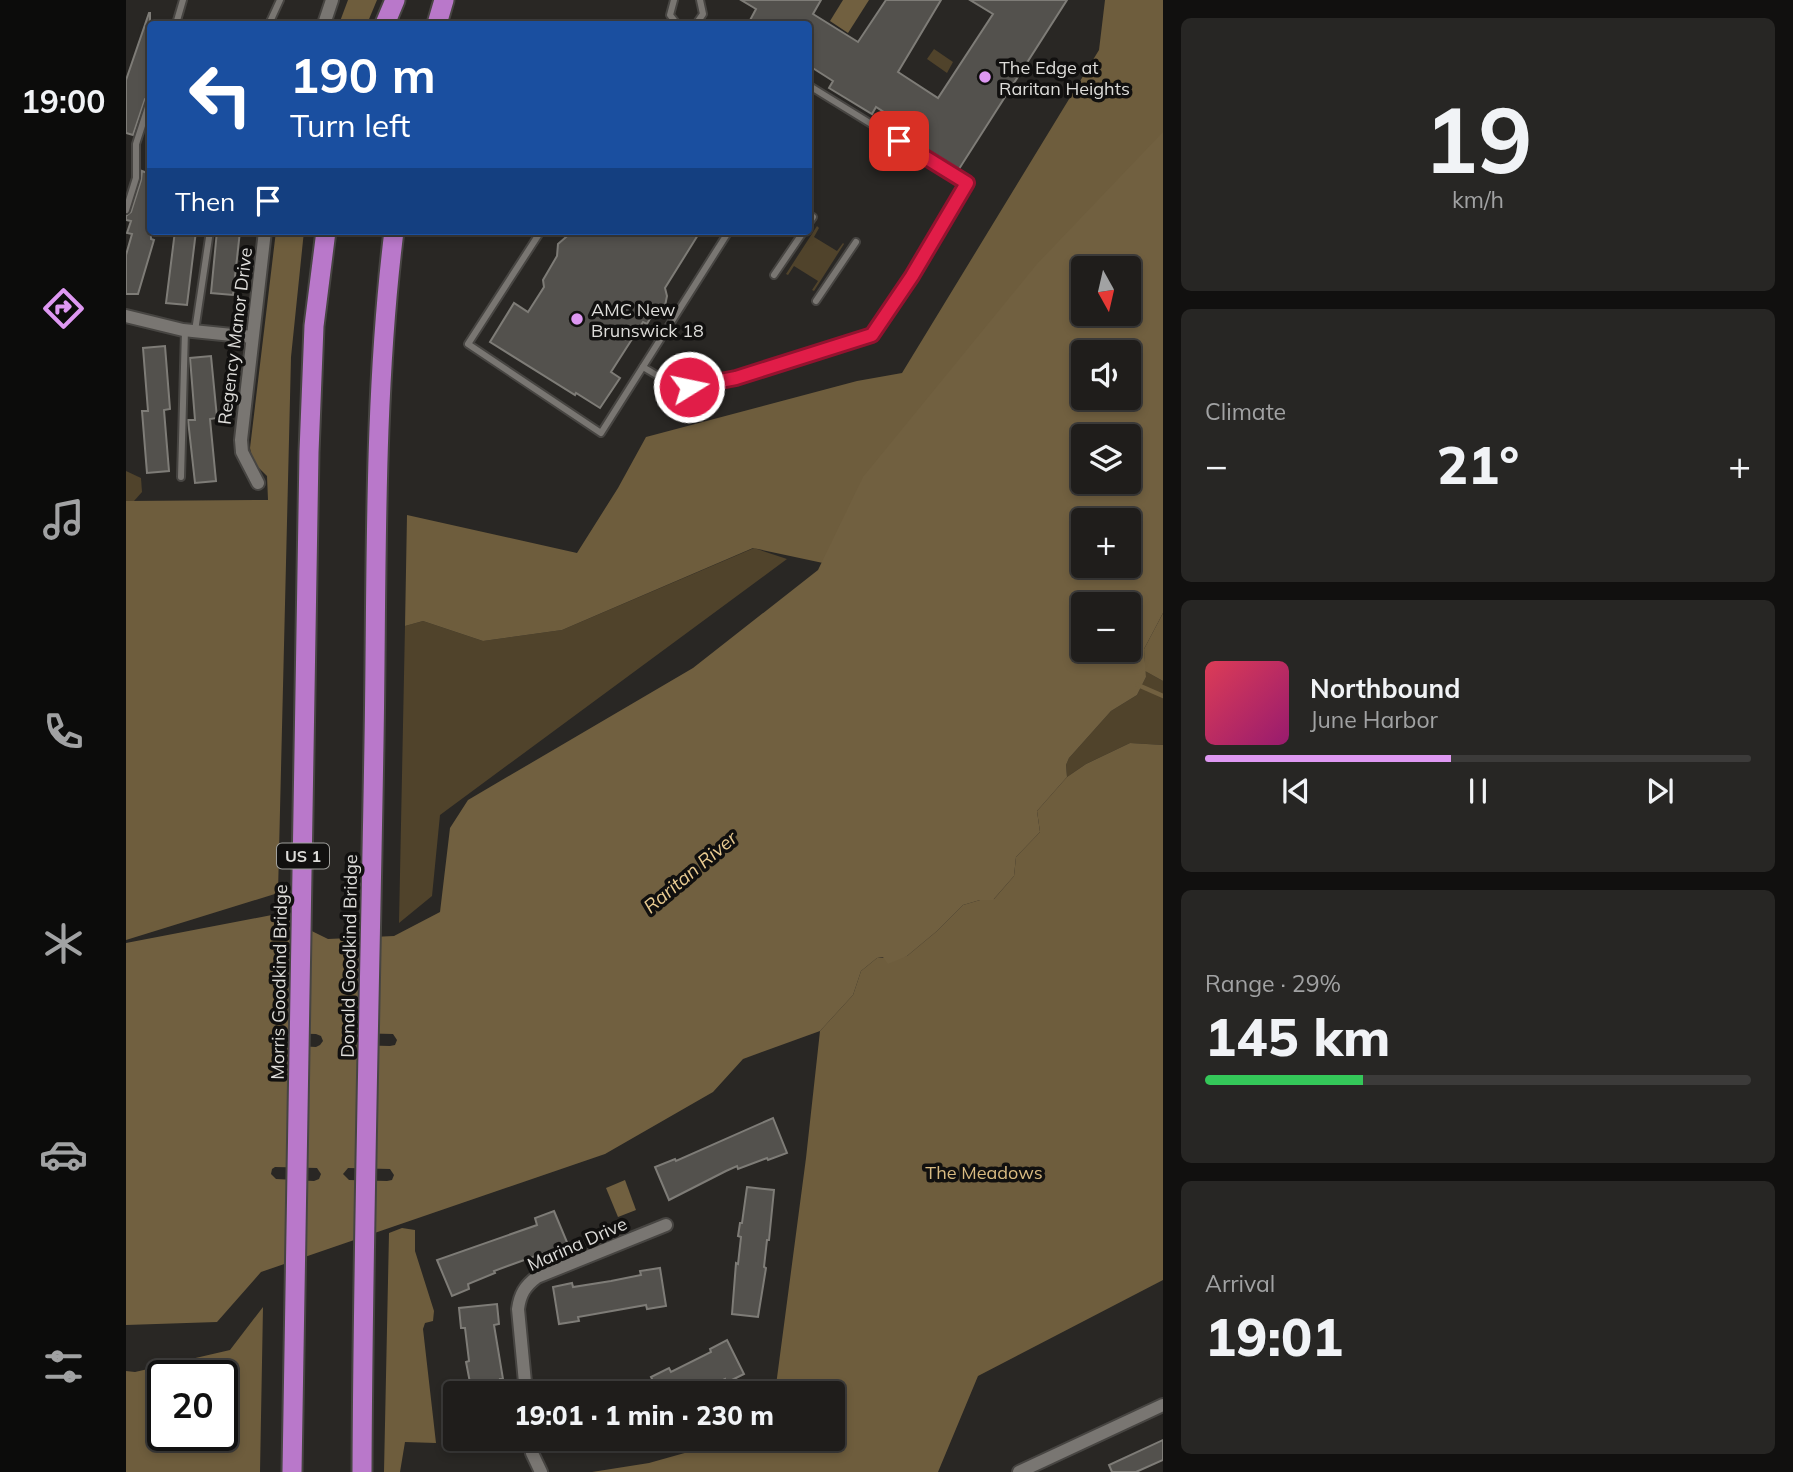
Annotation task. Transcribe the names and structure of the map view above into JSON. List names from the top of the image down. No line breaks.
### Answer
{"streets":{"highway":["US 1","Donald Goodkind Bridge","Morris Goodkind Bridge"],"street":["Regency Manor Drive","Marina Drive"]},"water":["Raritan River"],"parks":["The Meadows"],"places":["The Edge at Raritan Heights","AMC New Brunswick 18"],"north":"bottom","page":{"tabs":"19:00","tile":[["19","km/h"],"Climate",["Range · 29%","145 km"],["Arrival","19:01"]],"turn":["190 m","Turn left"],"then":"Then","map_buttons":["+","−"],"heat":["−","21°","+"],"song":["Northbound","June Harbor"],"limit":"20","trip":"19:01 · 1 min · 230 m"}}
